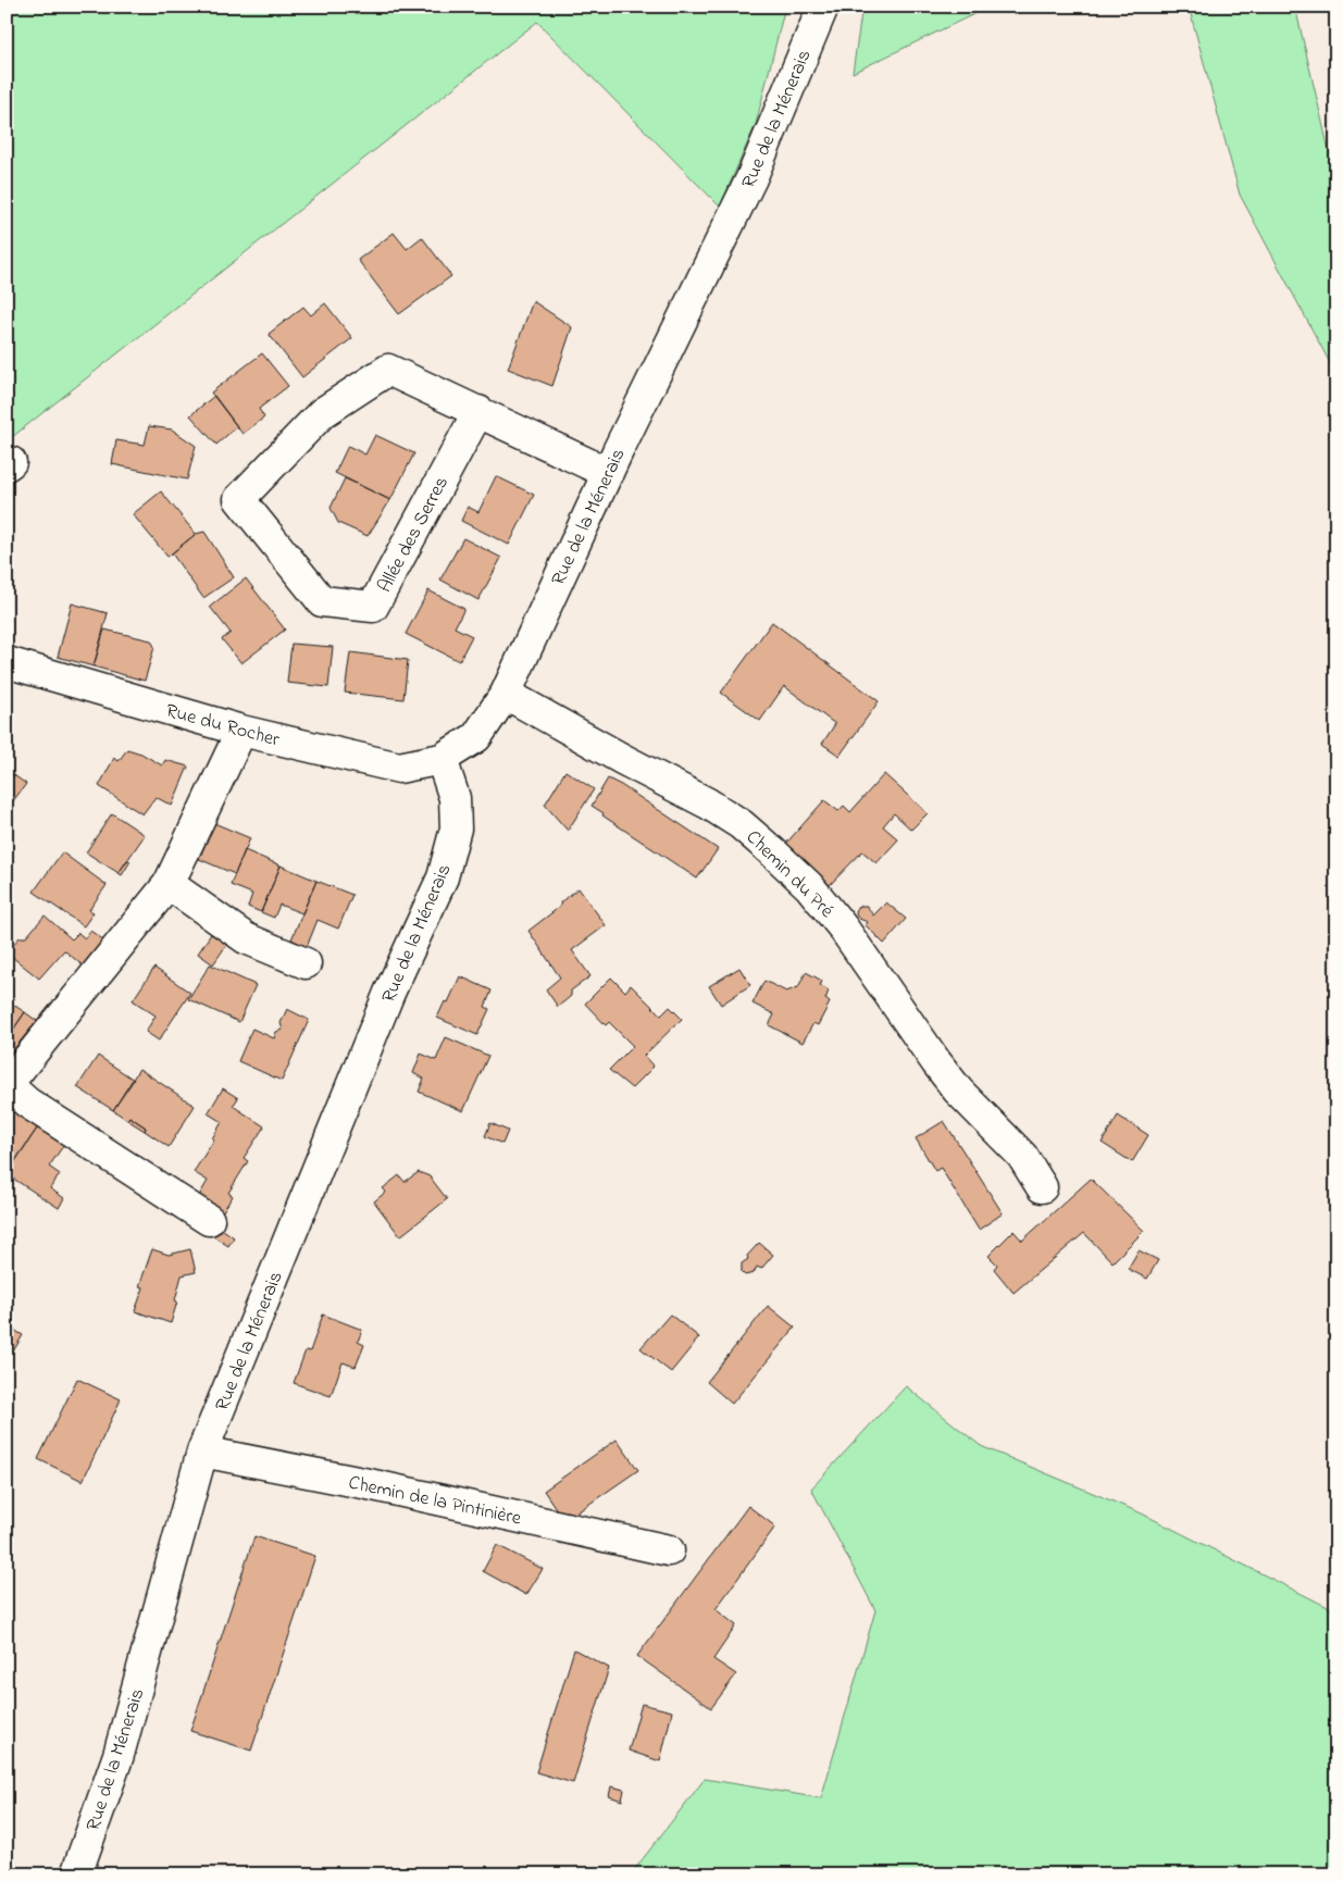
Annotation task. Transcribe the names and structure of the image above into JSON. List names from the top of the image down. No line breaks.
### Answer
{"streets":{"street":["Rue de la Ménerais","Allée des Serres","Rue du Rocher","Chemin du Pré","Chemin de la Pintinière"]},"crossings":[["Rue de la Ménerais","Allée des Serres"],["Rue de la Ménerais","Rue du Rocher"],["Rue de la Ménerais","Chemin du Pré"],["Rue de la Ménerais","Chemin de la Pintinière"]]}
